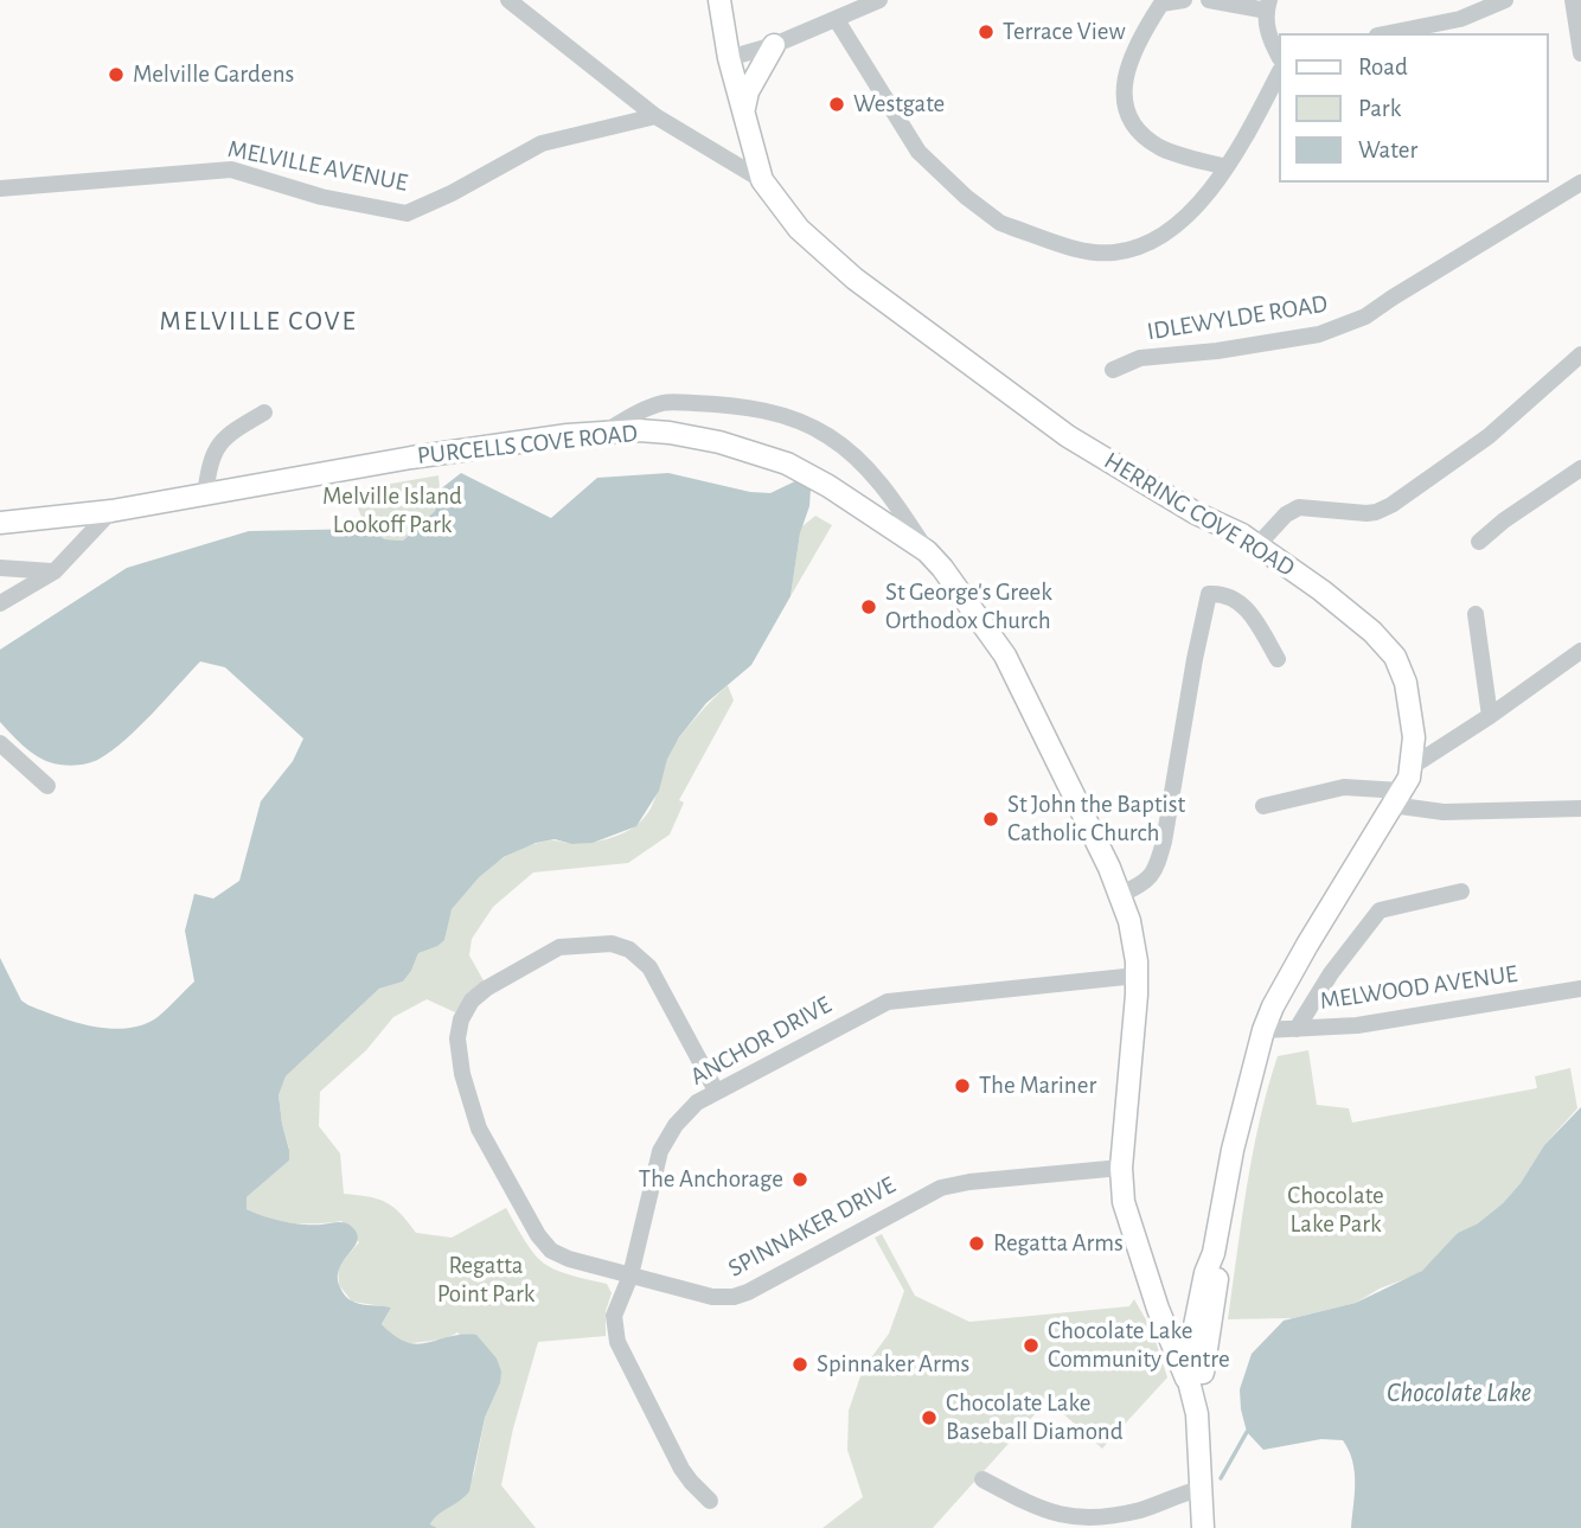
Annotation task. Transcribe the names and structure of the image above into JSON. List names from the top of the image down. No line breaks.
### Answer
{"streets":{"main road":["PURCELLS COVE ROAD","HERRING COVE ROAD"],"street":["MELVILLE AVENUE","IDLEWYLDE ROAD","MELWOOD AVENUE","ANCHOR DRIVE","SPINNAKER DRIVE"]},"crossings":[["PURCELLS COVE ROAD","HERRING COVE ROAD"],["PURCELLS COVE ROAD","ANCHOR DRIVE"],["PURCELLS COVE ROAD","SPINNAKER DRIVE"],["HERRING COVE ROAD","MELWOOD AVENUE"],["ANCHOR DRIVE","SPINNAKER DRIVE"]],"districts":["MELVILLE COVE"],"water":["Chocolate Lake"],"parks":["Melville Island Lookoff Park","Chocolate Lake Park","Regatta Point Park"],"places":["Terrace View","Melville Gardens","Westgate","St George's Greek Orthodox Church","St John the Baptist Catholic Church","The Mariner","The Anchorage","Regatta Arms","Chocolate Lake Community Centre","Spinnaker Arms","Chocolate Lake Baseball Diamond"],"legend":["Road","Park","Water"]}
